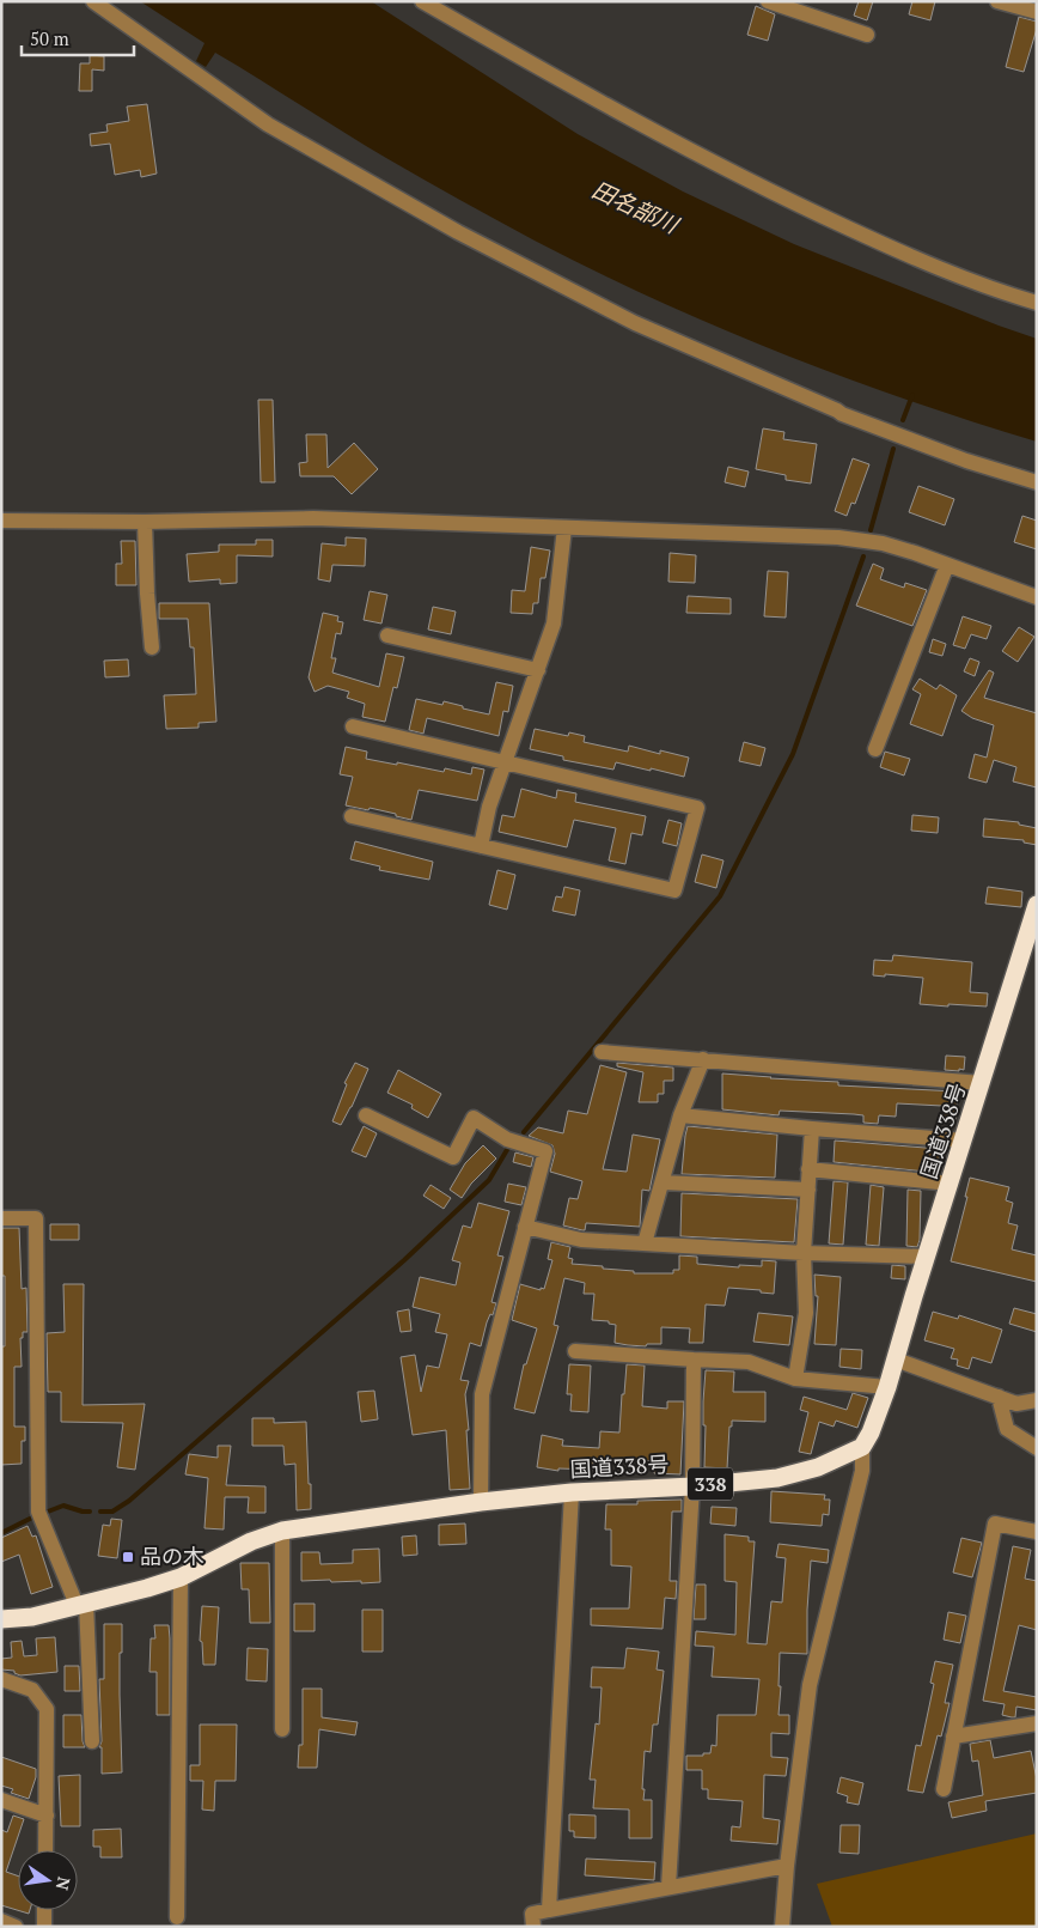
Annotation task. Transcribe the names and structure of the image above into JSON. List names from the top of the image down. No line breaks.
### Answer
{"streets":{"highway":["国道338号","338"]},"water":["田名部川"],"places":{"transit":["品の木"]},"scale_bar":"50 m","north":"right"}
